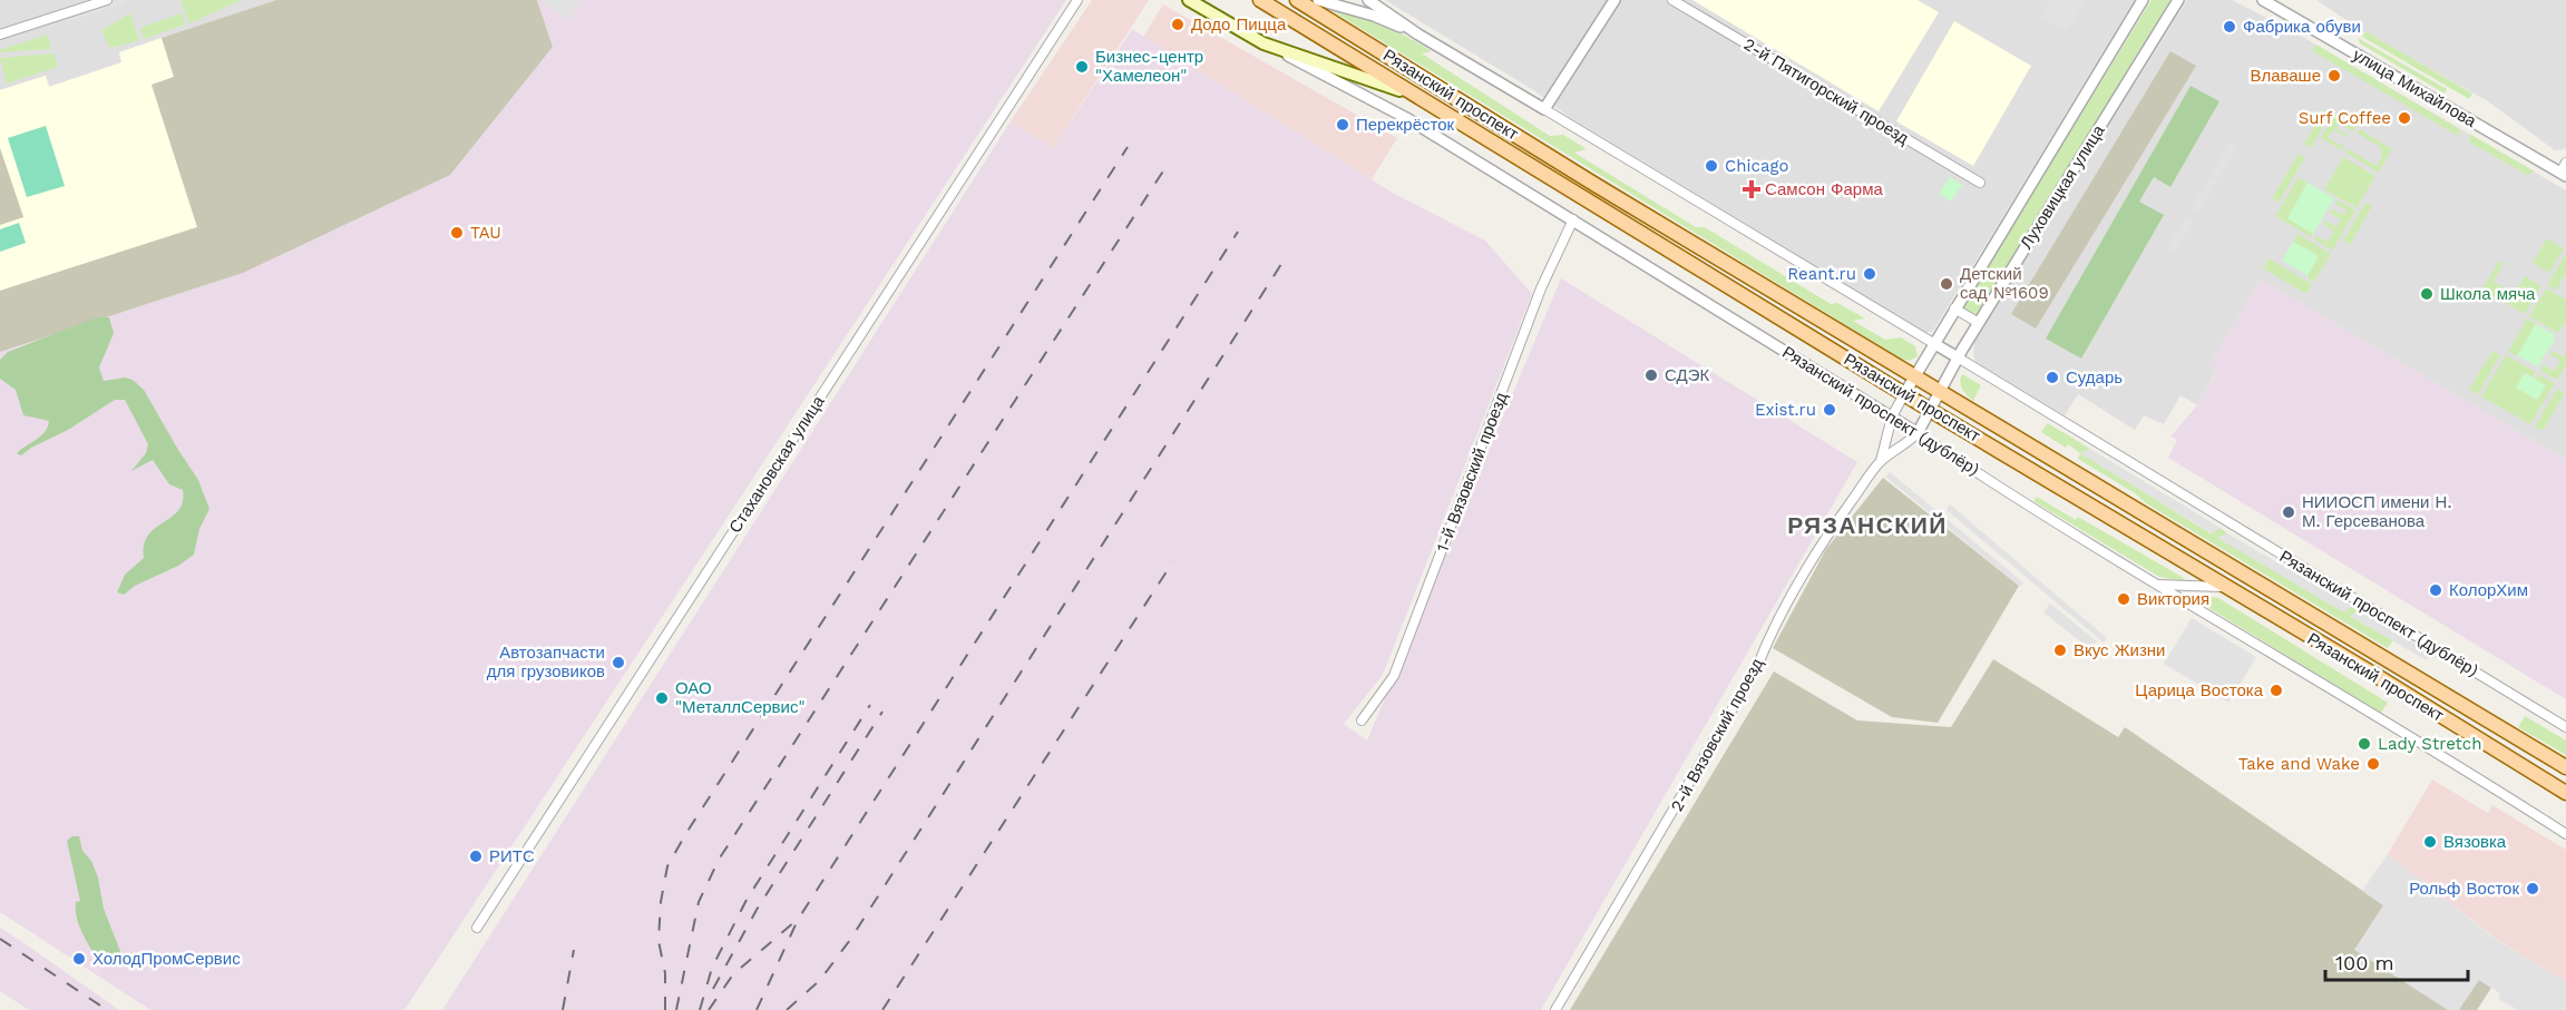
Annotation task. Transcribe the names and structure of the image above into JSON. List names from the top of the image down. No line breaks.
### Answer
{"streets":{"main road":["Рязанский проспект","Рязанский проспект (дублёр)"],"street":["улица Михайлова","2-й Пятигорский проезд","Луховицкая улица","Стахановская улица","1-й Вязовский проезд","2-й Вязовский проезд"]},"crossings":[["Рязанский проспект","Луховицкая улица"],["Рязанский проспект","2-й Вязовский проезд"],["Луховицкая улица","Рязанский проспект (дублёр)"],["Луховицкая улица","2-й Вязовский проезд"],["Рязанский проспект (дублёр)","1-й Вязовский проезд"],["Рязанский проспект (дублёр)","2-й Вязовский проезд"]],"districts":["РЯЗАНСКИЙ"],"places":{"other":["Додо Пицца","Фабрика обуви","Бизнес-центр \"Хамелеон\"","Влаваше","Surf Coffee","Перекрёсток","Chicago","TAU","Reant.ru","Детский сад №1609","Школа мяча","СДЭК","Сударь","Exist.ru","НИИОСП имени Н. М. Герсеванова","КолорХим","Виктория","Вкус Жизни","Автозапчасти для грузовиков","Царица Востока","ОАО \"МеталлСервис\"","Lady Stretch","Take and Wake","Вязовка","РИТС","Рольф Восток","ХолодПромСервис"],"health":["Самсон Фарма"]},"scale_bar":"100 m"}
